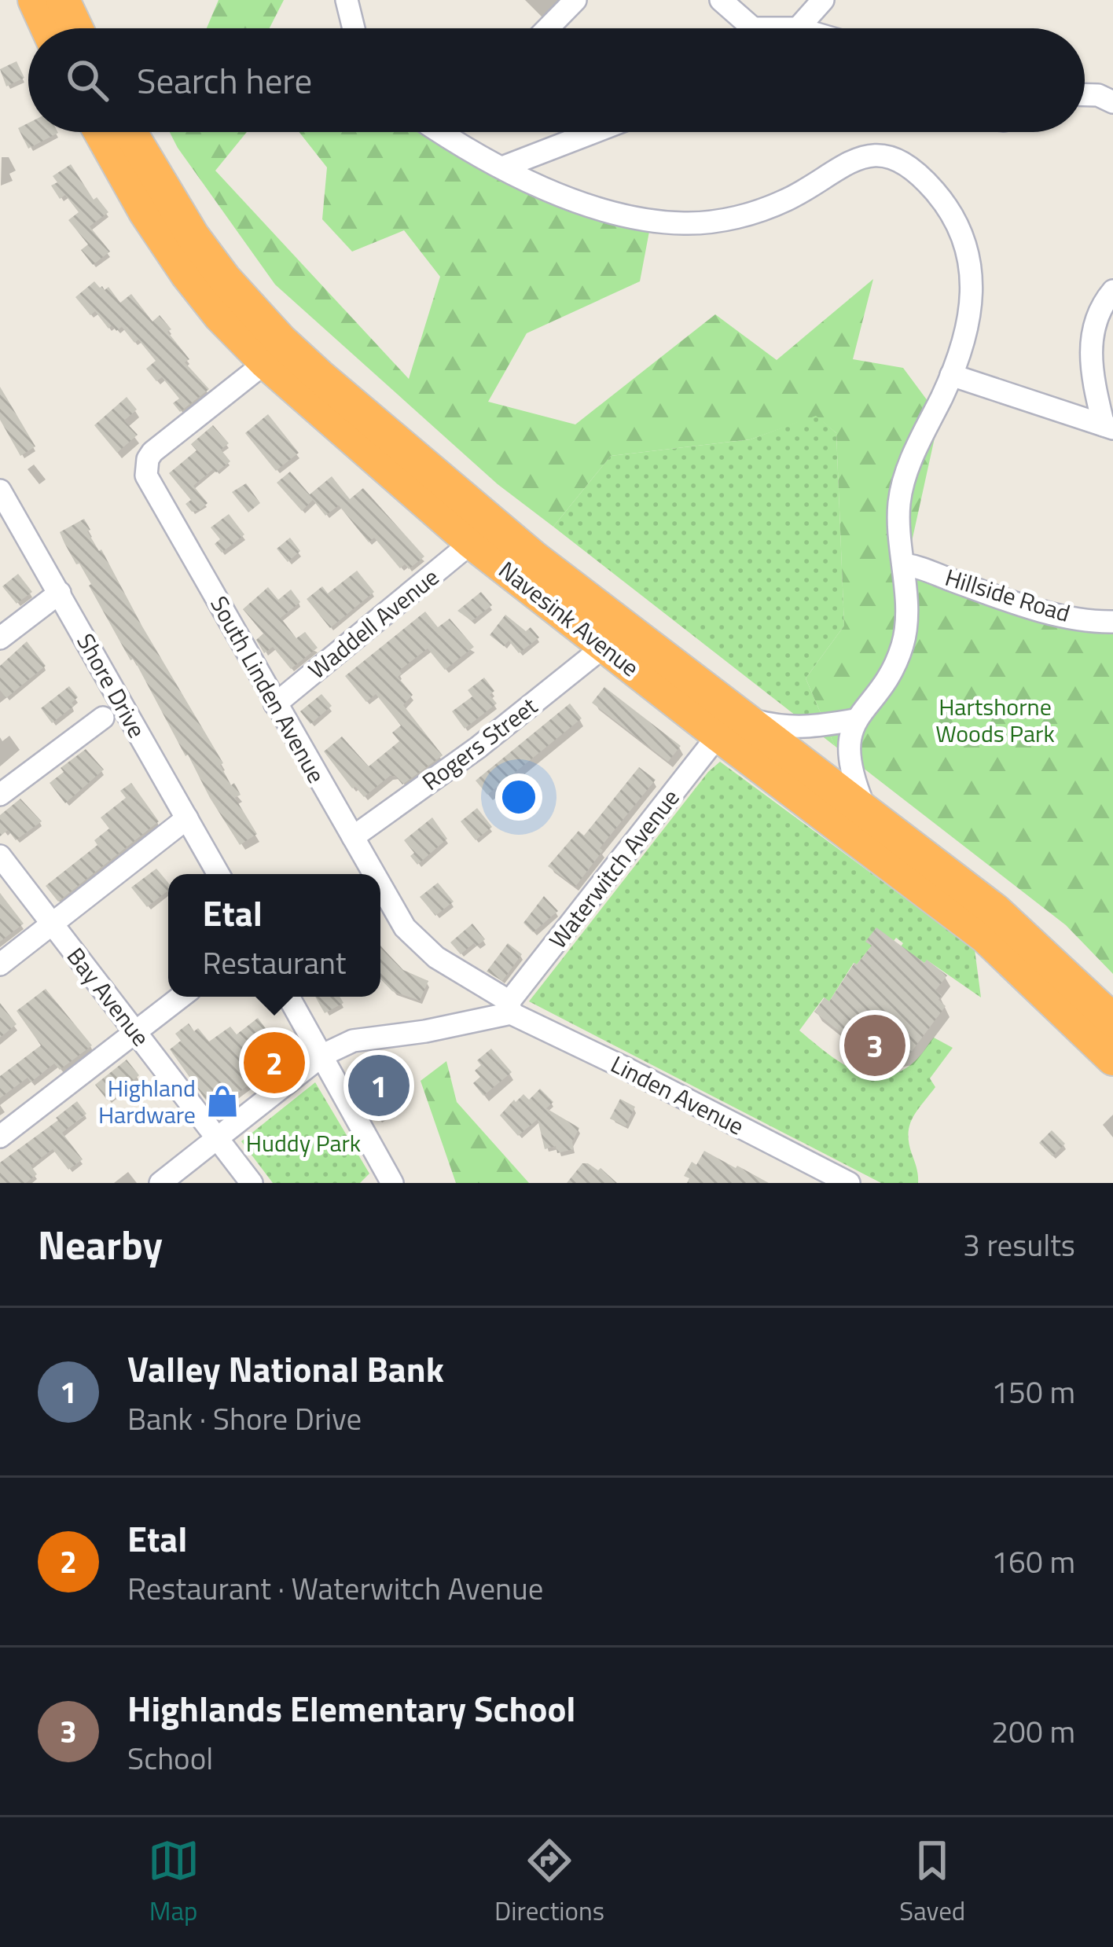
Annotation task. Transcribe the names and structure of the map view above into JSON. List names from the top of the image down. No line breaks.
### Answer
{"streets":{"highway":["Navesink Avenue"],"street":["Hillside Road","Waddell Avenue","Shore Drive","South Linden Avenue","Rogers Street","Waterwitch Avenue","Bay Avenue","Linden Avenue"]},"crossings":[["Navesink Avenue","Waddell Avenue"],["Navesink Avenue","South Linden Avenue"],["Navesink Avenue","Rogers Street"],["Navesink Avenue","Waterwitch Avenue"],["Waddell Avenue","South Linden Avenue"],["South Linden Avenue","Rogers Street"],["South Linden Avenue","Waterwitch Avenue"],["South Linden Avenue","Linden Avenue"],["Waterwitch Avenue","Linden Avenue"]],"parks":["Hartshorne Woods Park","Huddy Park"],"places":{"shop":["Highland Hardware"]},"page":{"search":"Search here","popup":["Etal","Restaurant"],"pins":["3","2","1"],"heading":["Nearby","3 results"],"list":[{"mark":"1","name":"Valley National Bank","note":"Bank · Shore Drive","value":"150 m"},{"mark":"2","name":"Etal","note":"Restaurant · Waterwitch Avenue","value":"160 m"},{"mark":"3","name":"Highlands Elementary School","note":"School","value":"200 m"}],"nav":["Map","Directions","Saved"]}}
